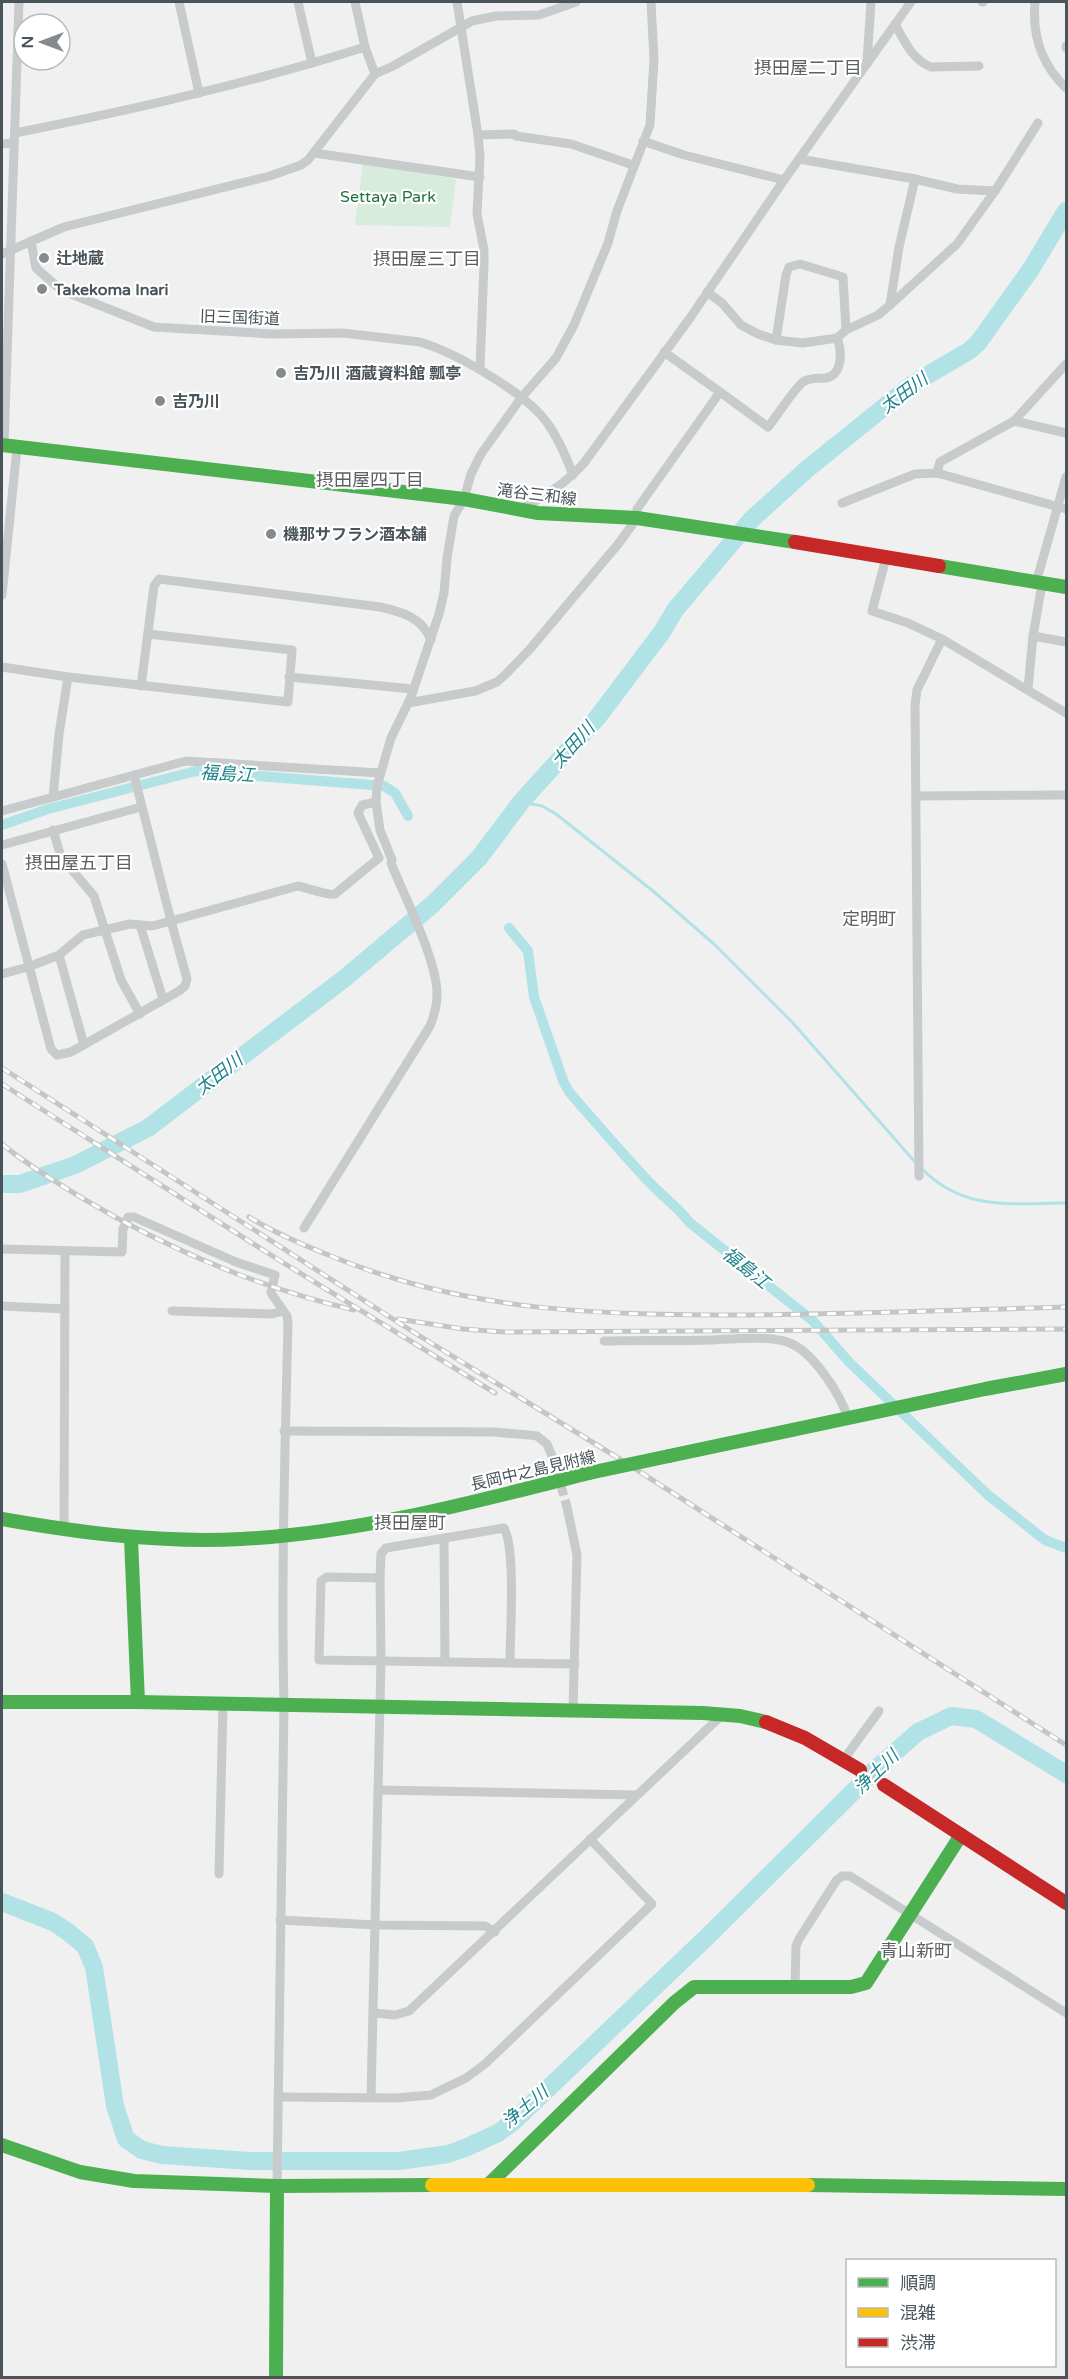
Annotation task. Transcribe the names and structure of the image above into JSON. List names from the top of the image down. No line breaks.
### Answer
{"streets":{"street":["旧三国街道","滝谷三和線","長岡中之島見附線"]},"districts":["摂田屋二丁目","摂田屋三丁目","摂田屋四丁目","摂田屋五丁目","定明町","摂田屋町","青山新町"],"water":["太田川","福島江","浄土川"],"parks":["Settaya Park"],"places":["辻地蔵","Takekoma Inari","吉乃川 酒蔵資料館 瓢亭","吉乃川","機那サフラン酒本舗"],"legend":["順調","混雑","渋滞"],"north":"left"}
